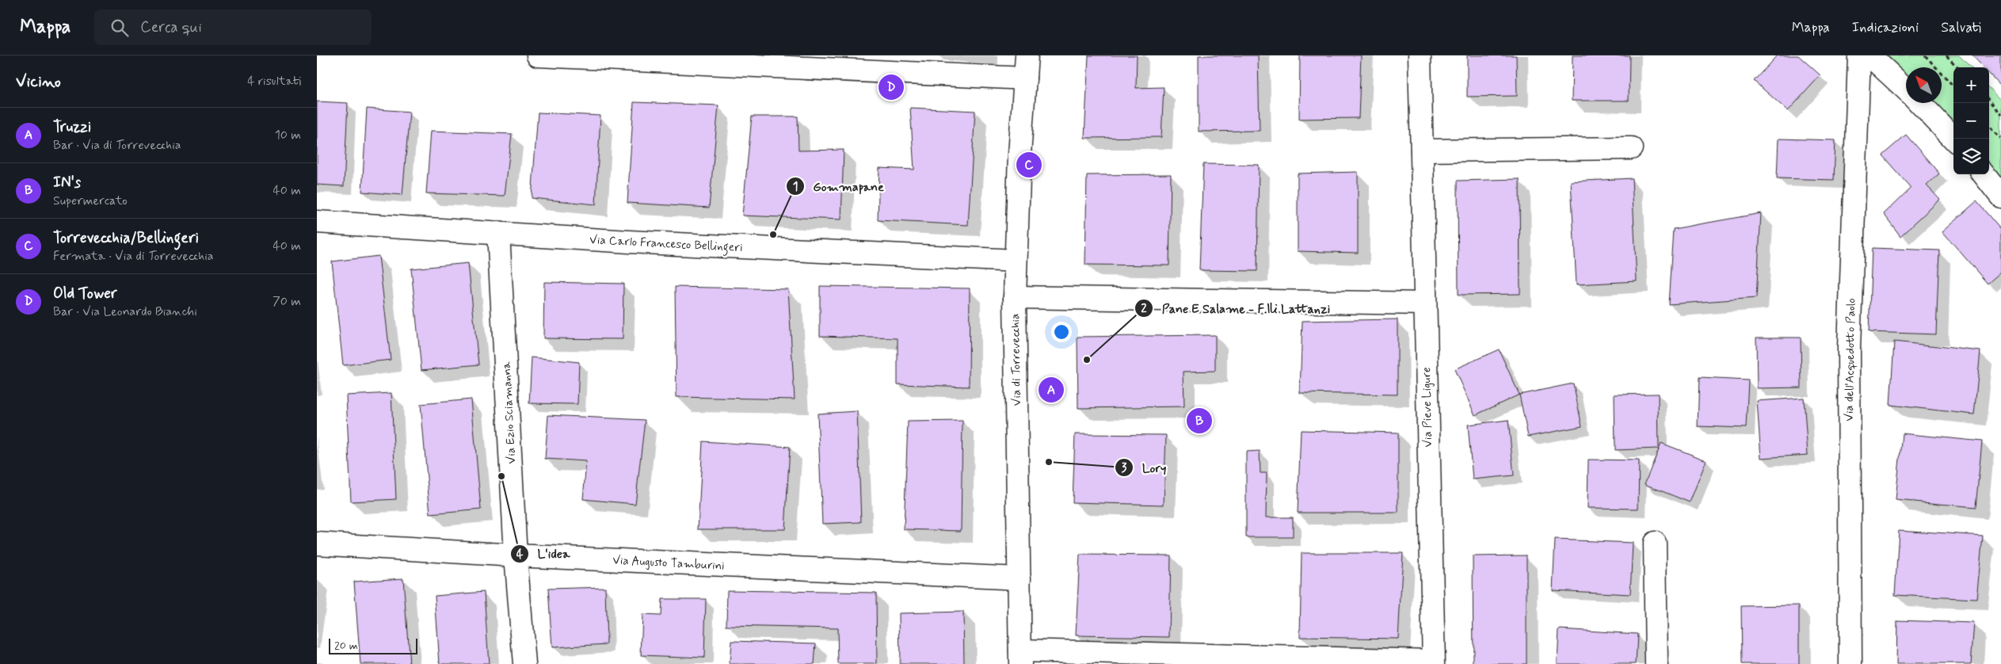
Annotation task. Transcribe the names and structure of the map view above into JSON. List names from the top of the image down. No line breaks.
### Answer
{"streets":{"street":["Via Carlo Francesco Bellingeri","Via di Torrevecchia","Via dell'Acquedotto Paolo","Via Pieve Ligure","Via Ezio Sciamanna","Via Augusto Tamburini"]},"crossings":[["Via Carlo Francesco Bellingeri","Via di Torrevecchia"],["Via Carlo Francesco Bellingeri","Via Ezio Sciamanna"],["Via di Torrevecchia","Via Augusto Tamburini"],["Via Ezio Sciamanna","Via Augusto Tamburini"]],"places":["Gommapane","Pane E Salame - F.lli Lattanzi","Lory","L'idea"],"scale_bar":"20 m","north":"top left","page":{"header":"Mappa","search":"Cerca qui","nav":["Mappa","Indicazioni","Salvati"],"heading":["Vicino","4 risultati"],"map_buttons":["+","−"],"pins":["D","C","A","B"],"list":[{"mark":"A","name":"Truzzi","note":"Bar · Via di Torrevecchia","value":"10 m"},{"mark":"B","name":"IN's","note":"Supermercato","value":"40 m"},{"mark":"C","name":"Torrevecchia/Bellingeri","note":"Fermata · Via di Torrevecchia","value":"40 m"},{"mark":"D","name":"Old Tower","note":"Bar · Via Leonardo Bianchi","value":"70 m"}],"scale":"20 m"}}
